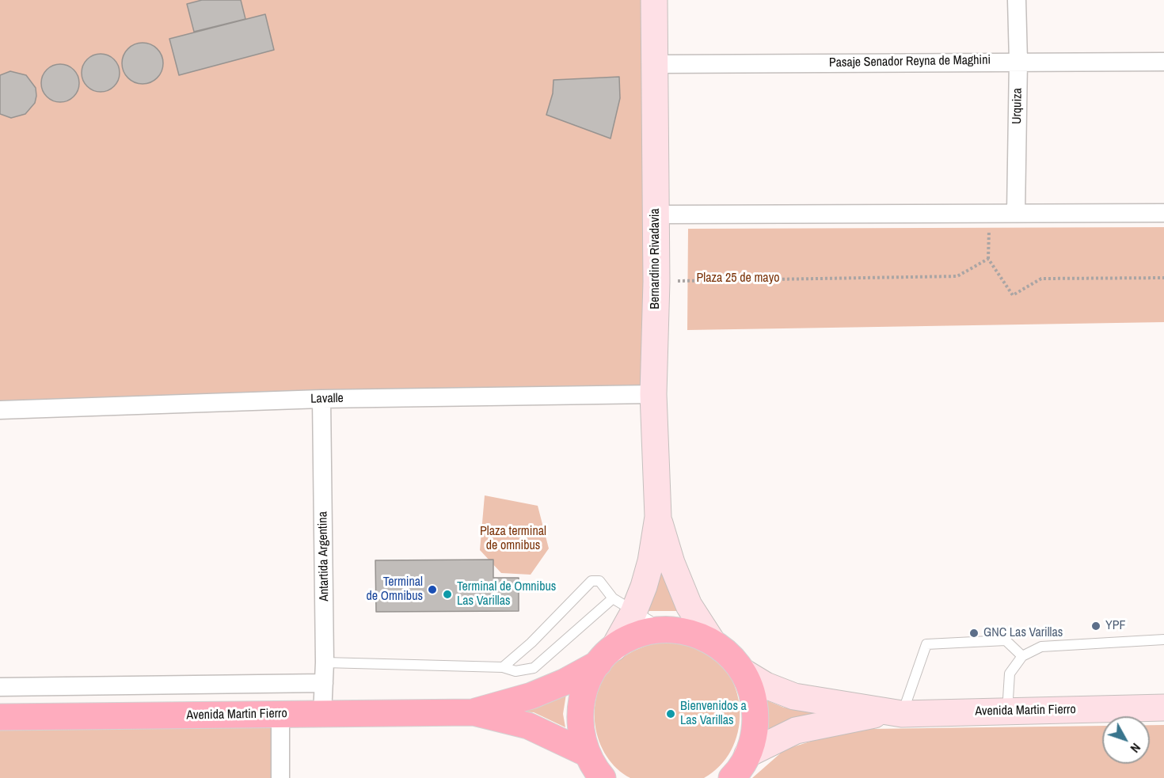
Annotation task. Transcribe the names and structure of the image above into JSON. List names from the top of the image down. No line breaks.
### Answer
{"streets":{"highway":["Avenida Martin Fierro"],"main road":["Bernardino Rivadavia"],"street":["Pasaje Senador Reyna de Maghini","Urquiza","Lavalle","Antartida Argentina"]},"crossings":[["Pasaje Senador Reyna de Maghini","Urquiza"],["Pasaje Senador Reyna de Maghini","Bernardino Rivadavia"],["Bernardino Rivadavia","Lavalle"],["Bernardino Rivadavia","Avenida Martin Fierro"],["Lavalle","Antartida Argentina"],["Antartida Argentina","Avenida Martin Fierro"]],"parks":["Plaza 25 de mayo","Plaza terminal de omnibus"],"places":["Terminal de Omnibus","Terminal de Omnibus Las Varillas","YPF","GNC Las Varillas","Bienvenidos a Las Varillas"],"north":"bottom right"}
